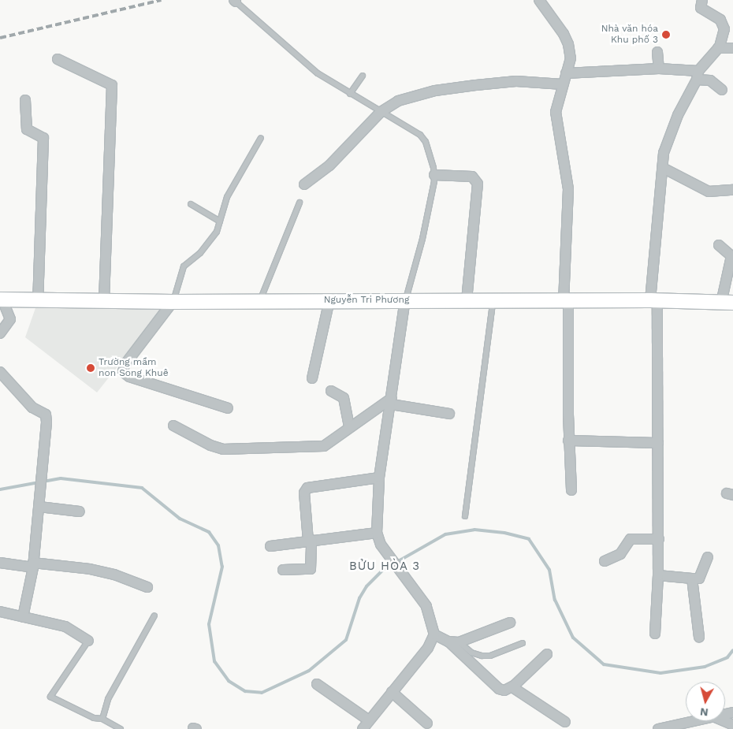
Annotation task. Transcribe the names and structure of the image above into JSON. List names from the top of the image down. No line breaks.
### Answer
{"streets":{"main road":["Nguyễn Tri Phương"]},"districts":["BỬU HÒA 3"],"places":["Nhà văn hóa Khu phố 3","Trường mầm non Song Khuê"],"north":"bottom"}
